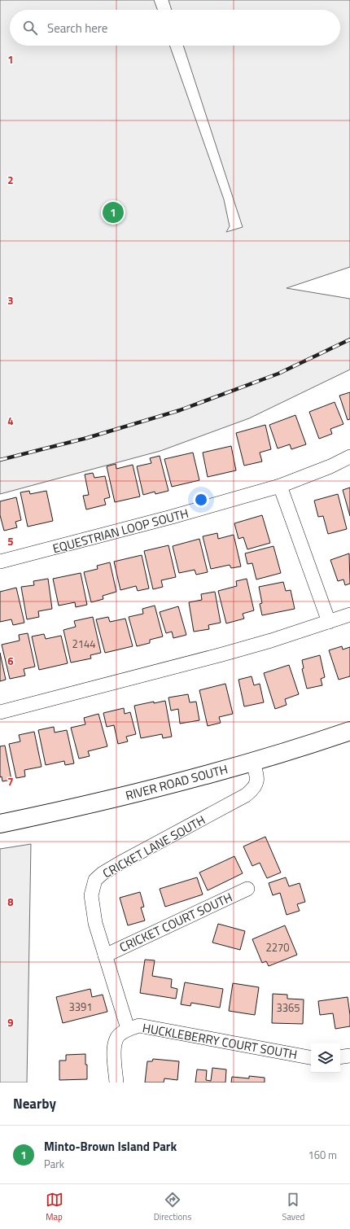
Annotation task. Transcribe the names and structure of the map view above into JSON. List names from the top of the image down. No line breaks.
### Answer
{"streets":{"main road":["RIVER ROAD SOUTH"],"street":["EQUESTRIAN LOOP SOUTH","CRICKET LANE SOUTH","CRICKET COURT SOUTH","HUCKLEBERRY COURT SOUTH"]},"crossings":[["RIVER ROAD SOUTH","CRICKET LANE SOUTH"],["CRICKET LANE SOUTH","CRICKET COURT SOUTH"],["CRICKET LANE SOUTH","HUCKLEBERRY COURT SOUTH"]],"house_numbers":["2144","2270","3391","3365"],"page":{"search":"Search here","pins":"1","heading":"Nearby","list":[{"mark":"1","name":"Minto-Brown Island Park","note":"Park","value":"160 m"}],"nav":["Map","Directions","Saved"]},"grid":{"rows":["1","2","3","4","5","6","7","8","9"]}}
